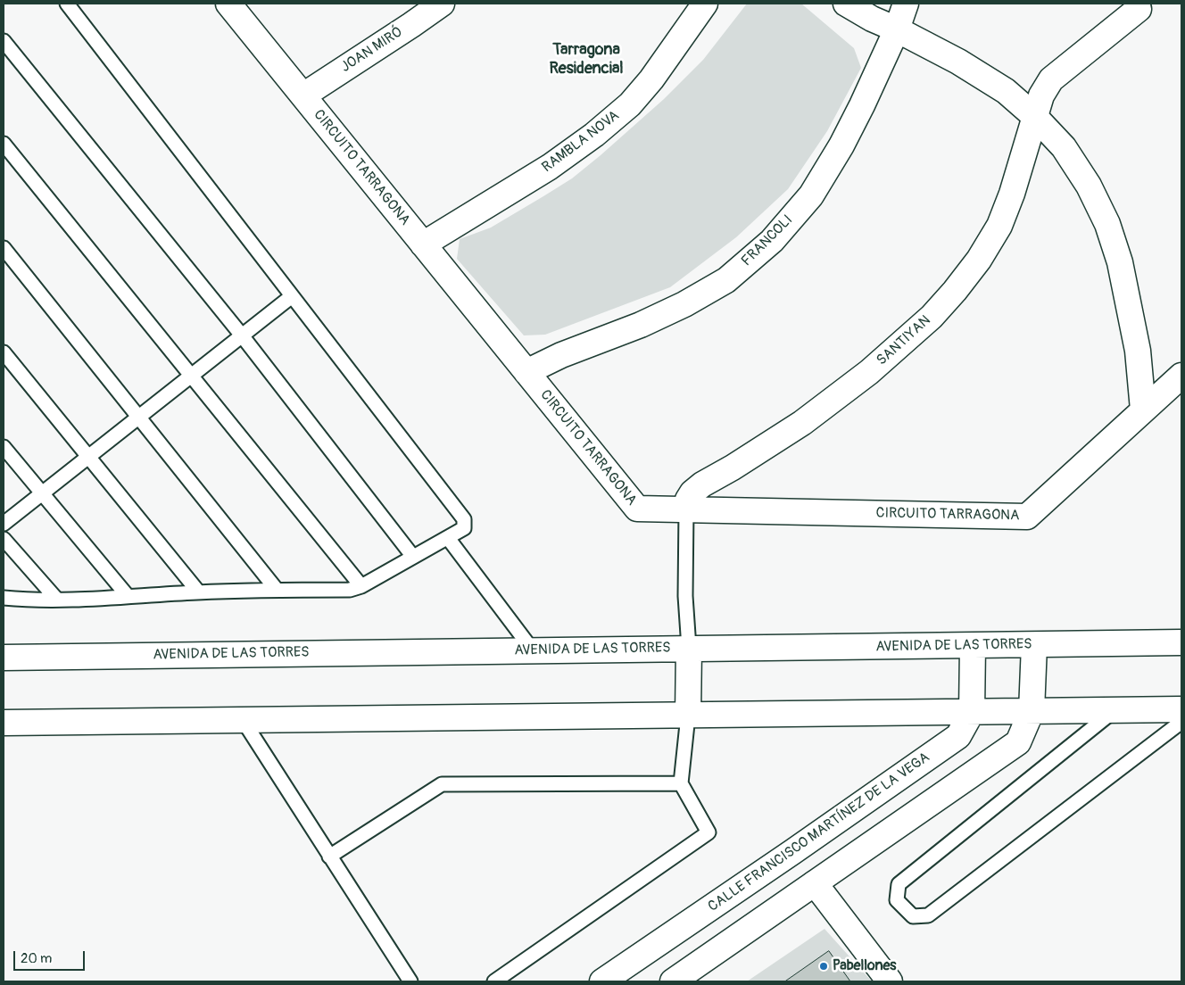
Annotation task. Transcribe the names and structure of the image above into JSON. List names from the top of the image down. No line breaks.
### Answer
{"streets":{"street":["JOAN MIRÓ","RAMBLA NOVA","CIRCUITO TARRAGONA","FRANCOLI","SANTIYAN","AVENIDA DE LAS TORRES","CALLE FRANCISCO MARTÍNEZ DE LA VEGA"]},"crossings":[["JOAN MIRÓ","CIRCUITO TARRAGONA"],["RAMBLA NOVA","CIRCUITO TARRAGONA"],["CIRCUITO TARRAGONA","FRANCOLI"],["CIRCUITO TARRAGONA","SANTIYAN"],["SANTIYAN","AVENIDA DE LAS TORRES"],["AVENIDA DE LAS TORRES","CALLE FRANCISCO MARTÍNEZ DE LA VEGA"]],"districts":["Tarragona Residencial"],"places":["Pabellones"],"scale_bar":"20 m"}
